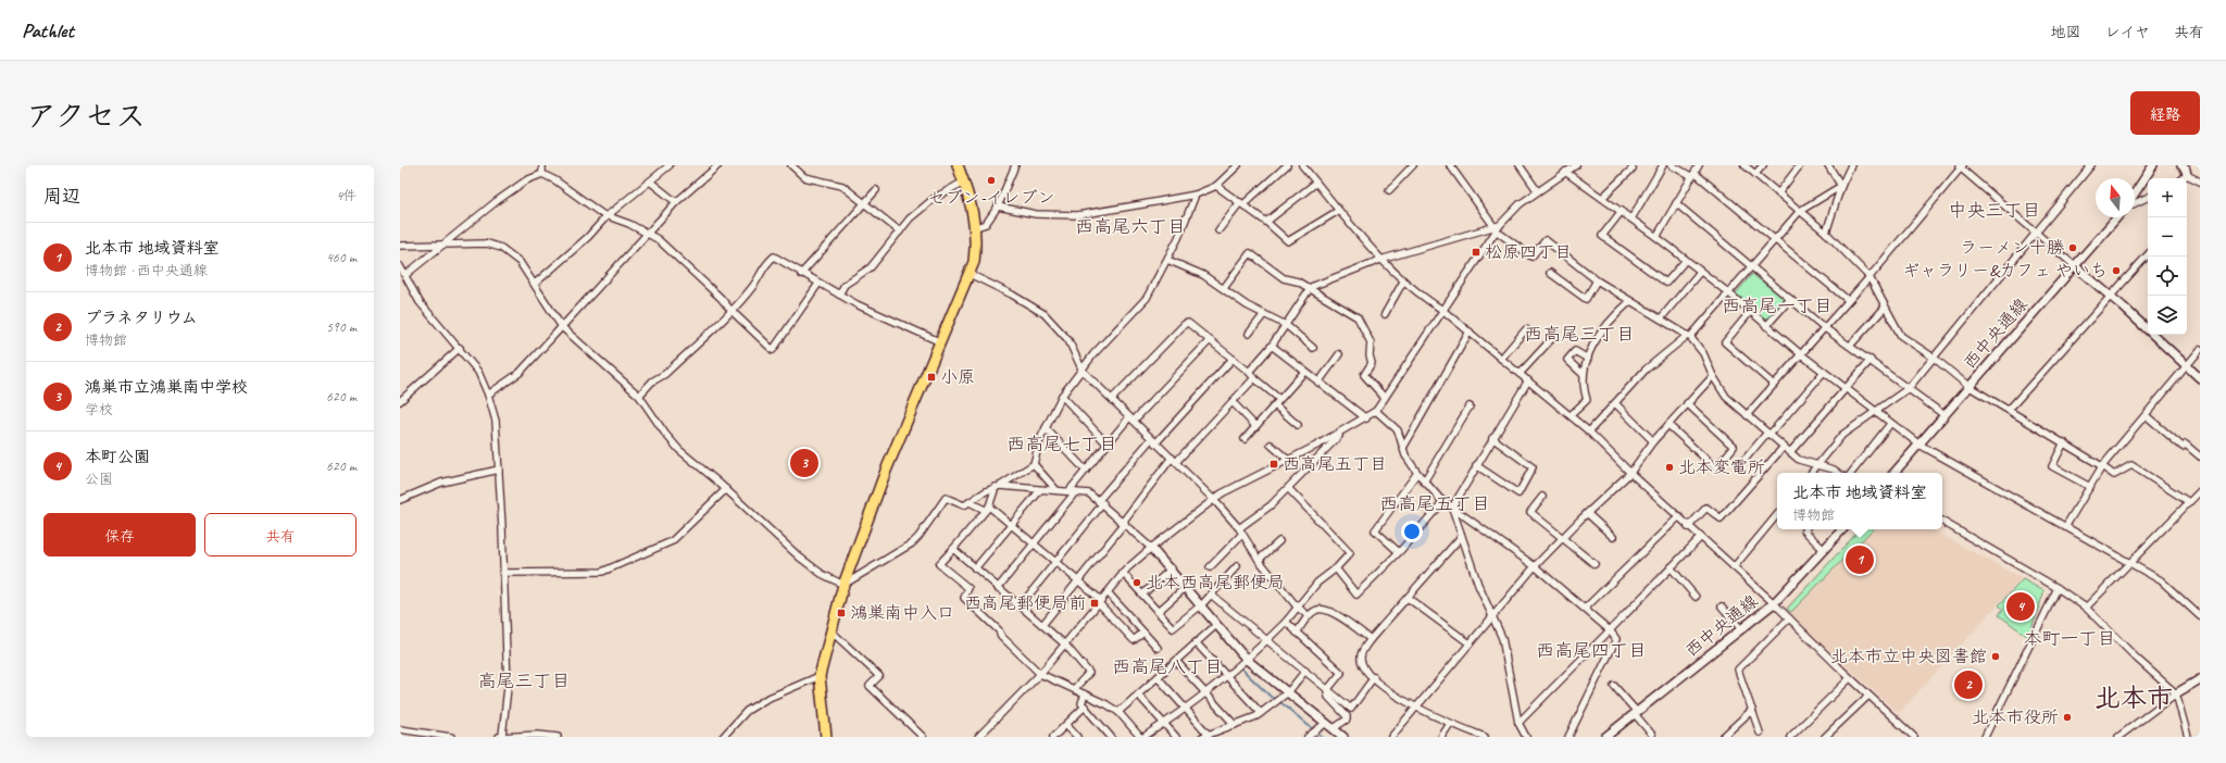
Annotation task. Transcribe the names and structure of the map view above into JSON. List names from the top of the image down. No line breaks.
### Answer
{"streets":{"street":["西中央通線"]},"districts":["中央三丁目","西高尾六丁目","西高尾一丁目","西高尾三丁目","西高尾七丁目","西高尾五丁目","本町一丁目","西高尾四丁目","西高尾八丁目","高尾三丁目","北本市"],"places":{"other":["セブン-イレブン","ラーメン十勝","ギャラリー&カフェ やいち","北本変電所","北本西高尾郵便局","北本市立中央図書館","北本市役所"],"transit":["松原四丁目","小原","西高尾五丁目","西高尾郵便局前","鴻巣南中入口"]},"north":"top","page":{"header":"Pathlet","nav":["地図","レイヤ","共有"],"title":"アクセス","buttons":["経路",["保存","共有"]],"heading":["周辺","4件"],"map_buttons":["+","−"],"list":[{"mark":"1","name":"北本市 地域資料室","note":"博物館 · 西中央通線","value":"460 m"},{"mark":"2","name":"プラネタリウム","note":"博物館","value":"590 m"},{"mark":"3","name":"鴻巣市立鴻巣南中学校","note":"学校","value":"620 m"},{"mark":"4","name":"本町公園","note":"公園","value":"620 m"}],"pins":["3","1","4","2"],"popup":["北本市 地域資料室","博物館"]}}
